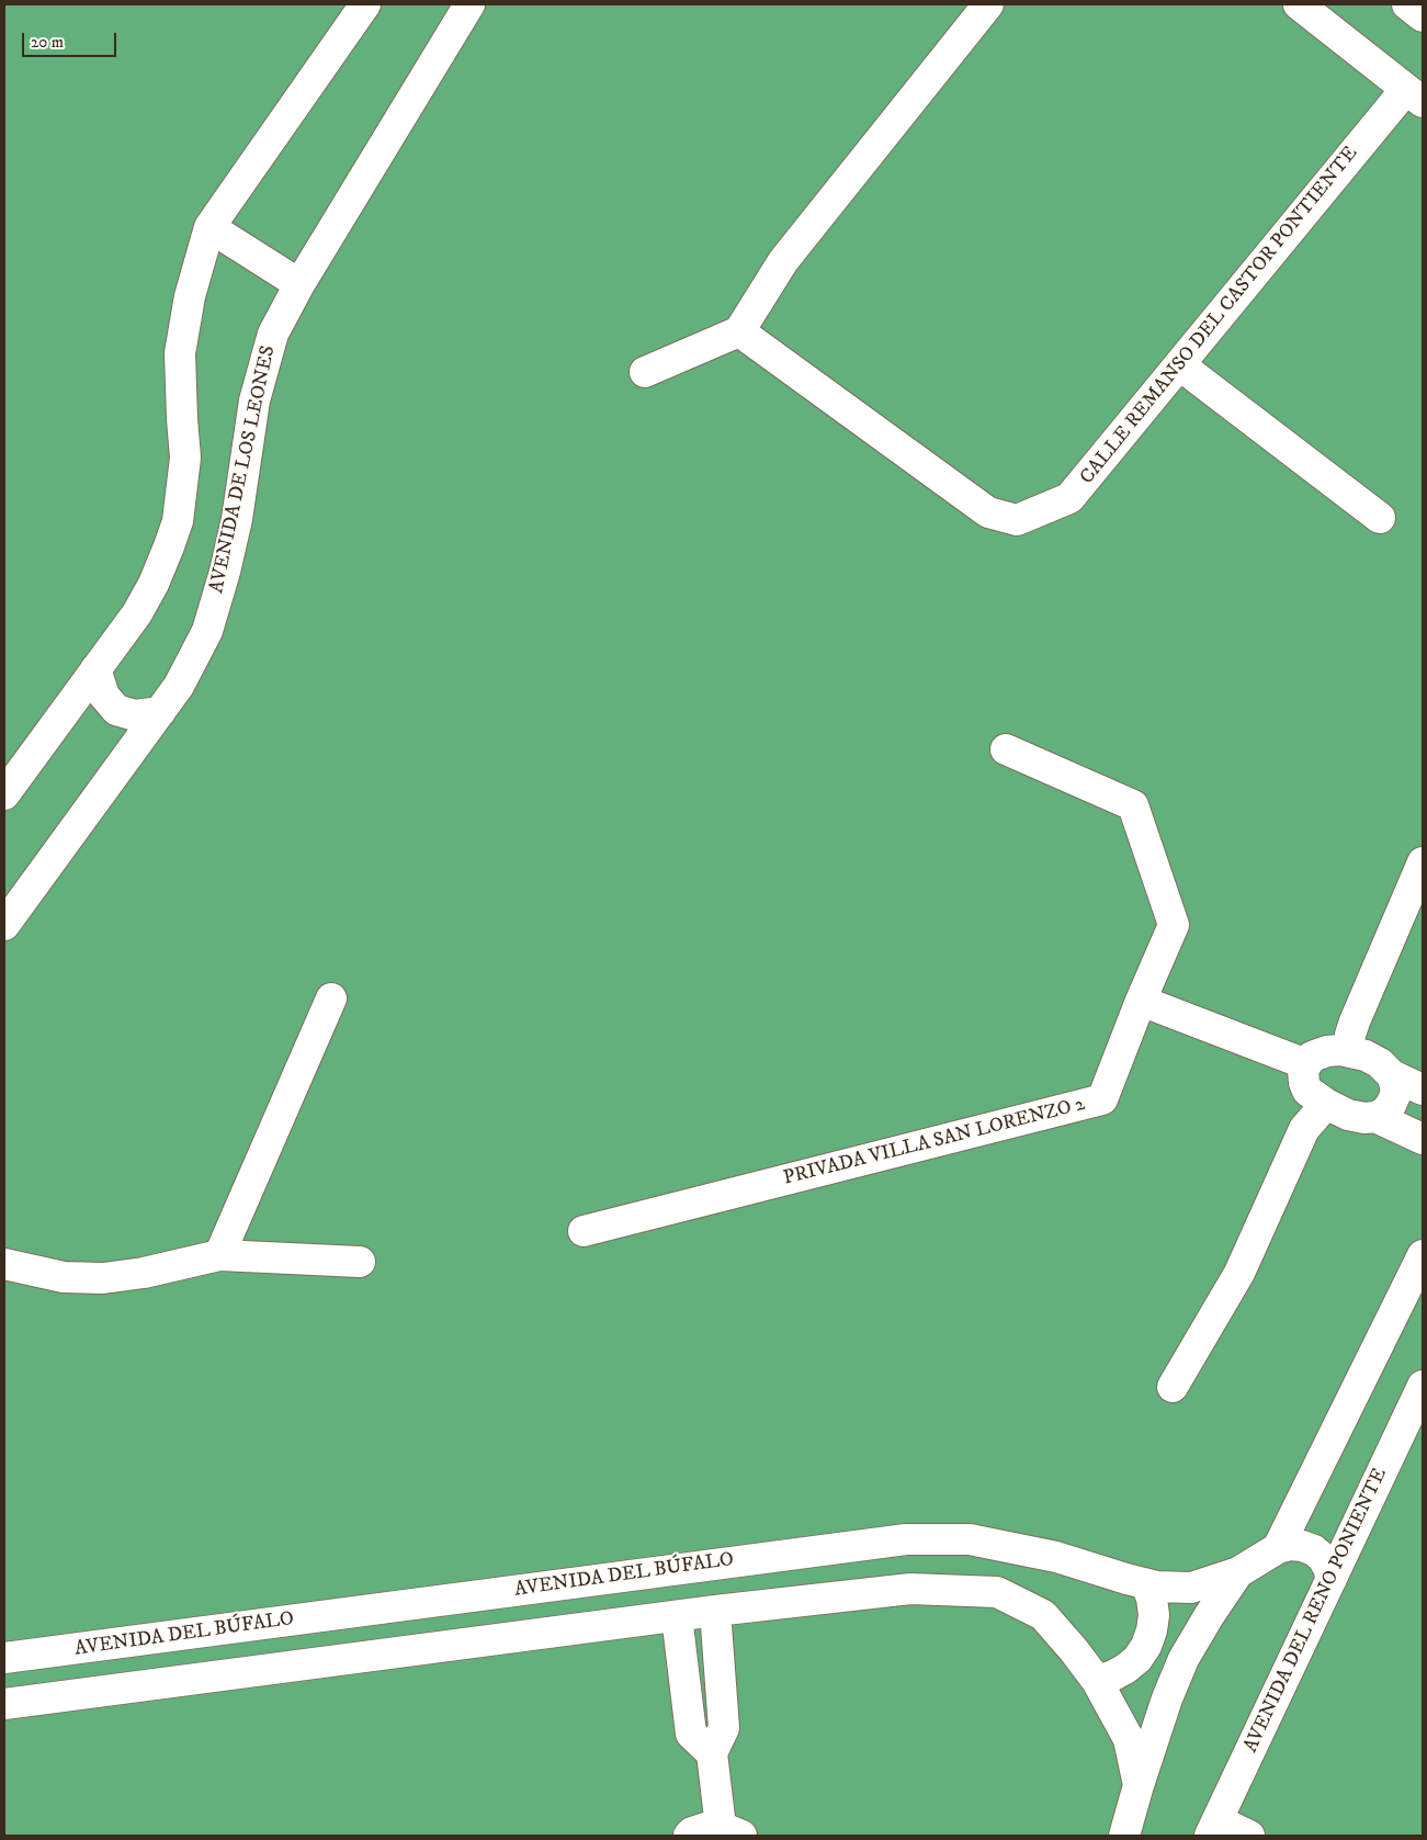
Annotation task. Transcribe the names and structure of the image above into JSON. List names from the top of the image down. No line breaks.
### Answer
{"streets":{"street":["CALLE REMANSO DEL CASTOR PONTIENTE","AVENIDA DE LOS LEONES","PRIVADA VILLA SAN LORENZO 2","AVENIDA DEL BÚFALO","AVENIDA DEL RENO PONIENTE"]},"scale_bar":"20 m"}
